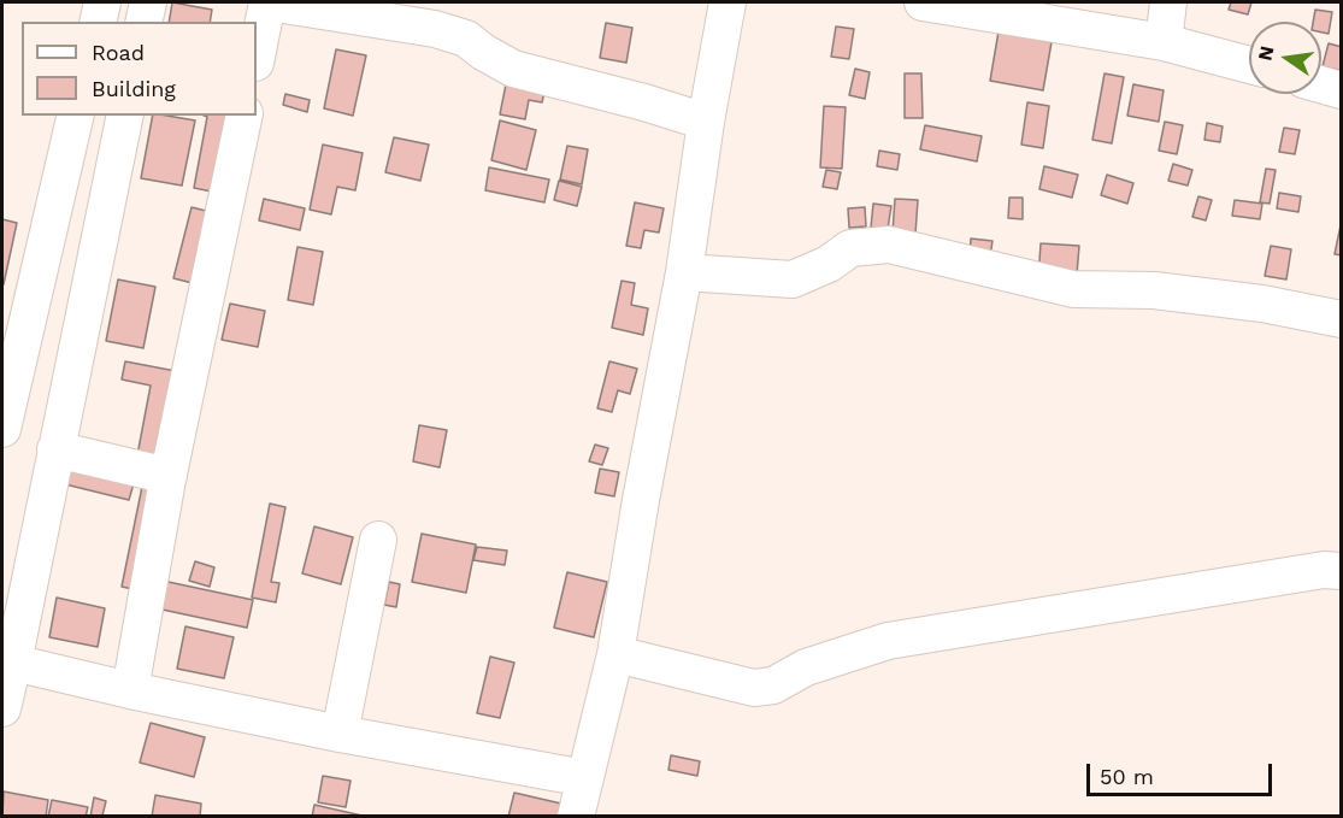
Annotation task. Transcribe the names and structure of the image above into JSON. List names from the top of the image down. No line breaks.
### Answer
{"legend":["Road","Building"],"scale_bar":"50 m","north":"left"}
